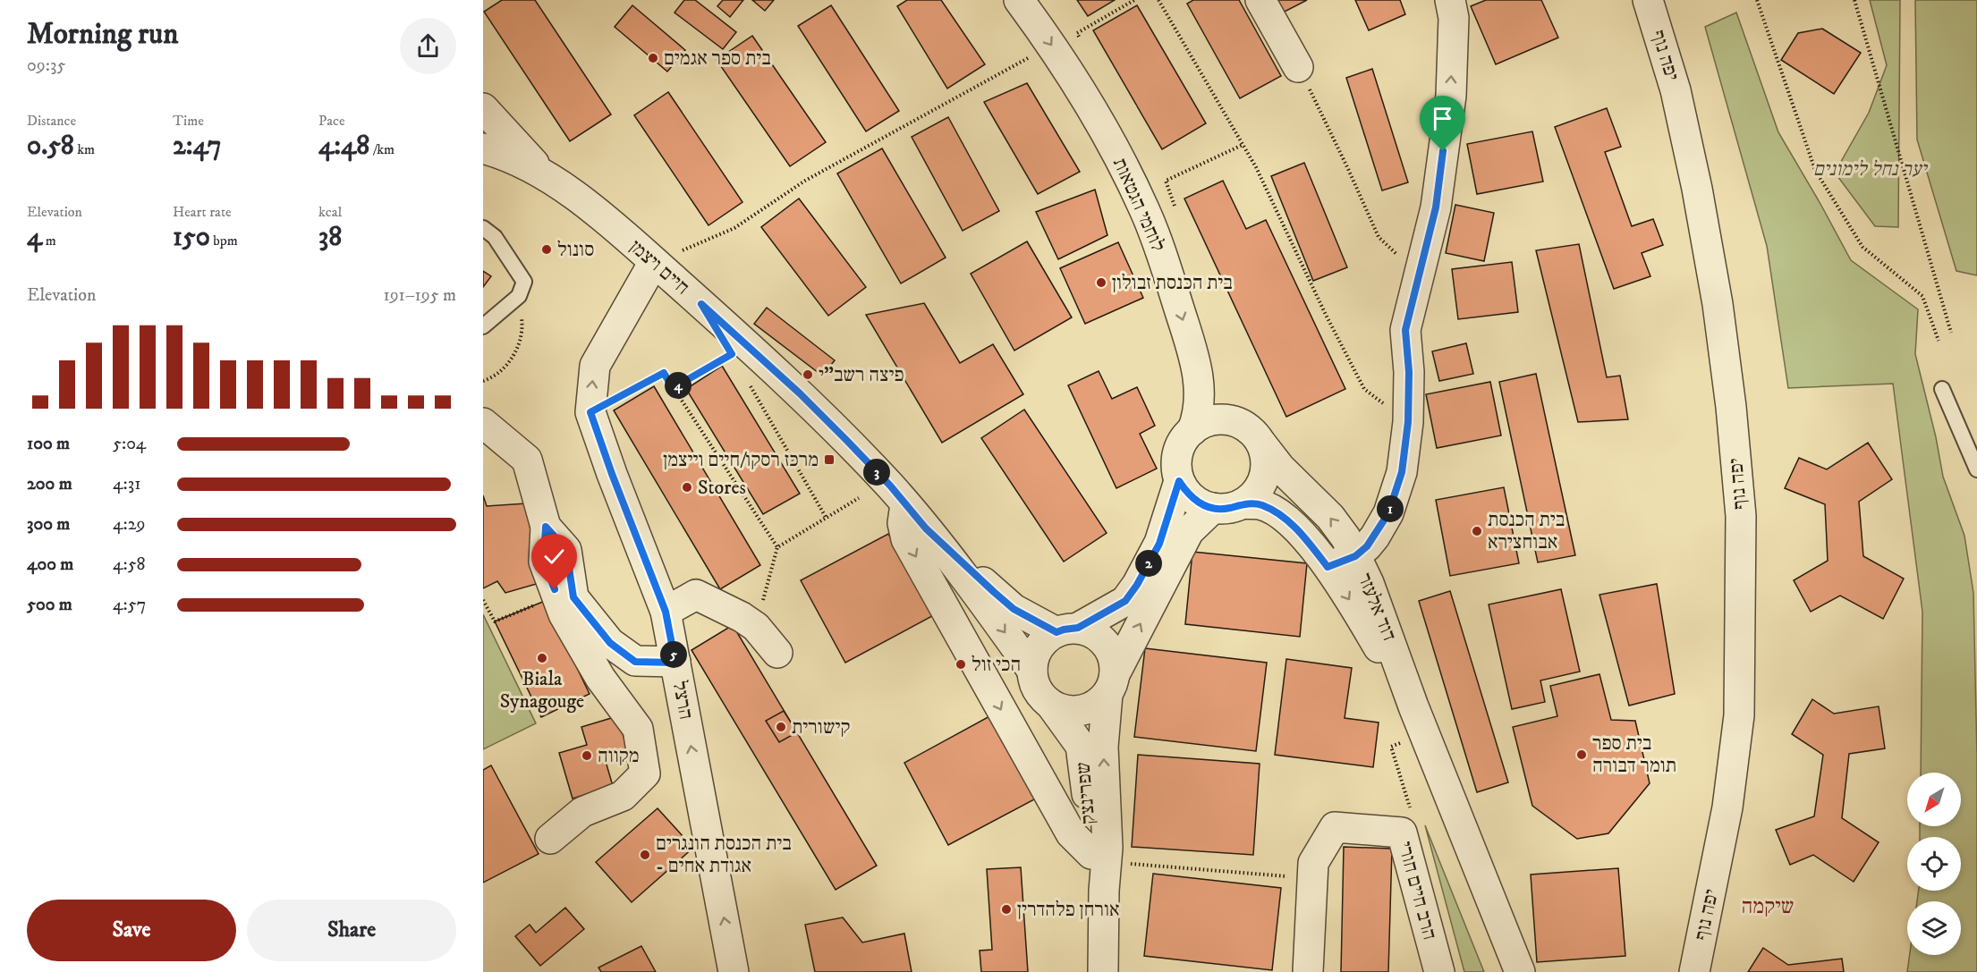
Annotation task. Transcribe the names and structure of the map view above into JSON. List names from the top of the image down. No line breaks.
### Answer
{"streets":{"street":["יפה נוף","לוחמי הגטאות","חיים ויצמן","דוד אלעזר","הרצל","שפרינצק","הרב חיים חורי"]},"crossings":[["לוחמי הגטאות","דוד אלעזר"],["חיים ויצמן","הרצל"],["חיים ויצמן","שפרינצק"]],"one_way":["לוחמי הגטאות","הרצל"],"districts":["שיקמה"],"parks":["יער נחל לימונים"],"places":{"other":["בית ספר אגמים","סונול","בית הכנסת זבולון","פיצה רשב\"י","Stores","בית הכנסת אבוחצירא","Biala Synagouge","הכי זול","קישורית","בית ספר תומר דבורה","מקווה","בית הכנסת הונגרים - אגודת אחים","אורחן פלהדרין"],"transit":["מרכז רסקו/חיים וייצמן"]},"north":"bottom left","page":{"heading":["Morning run","09:35"],"stats":[["Distance","0.58 km"],["Time","2:47"],["Pace","4:48 /km"],["Elevation","4 m"],["Heart rate","150 bpm"],["kcal","38"]],"chart":["Elevation","191–195 m"],"pins":["4","3","1","2","5"],"list":[{"name":"100 m","note":"5:04"},{"name":"200 m","note":"4:31"},{"name":"300 m","note":"4:29"},{"name":"400 m","note":"4:58"},{"name":"500 m","note":"4:57"}],"buttons":["Save","Share"]}}
